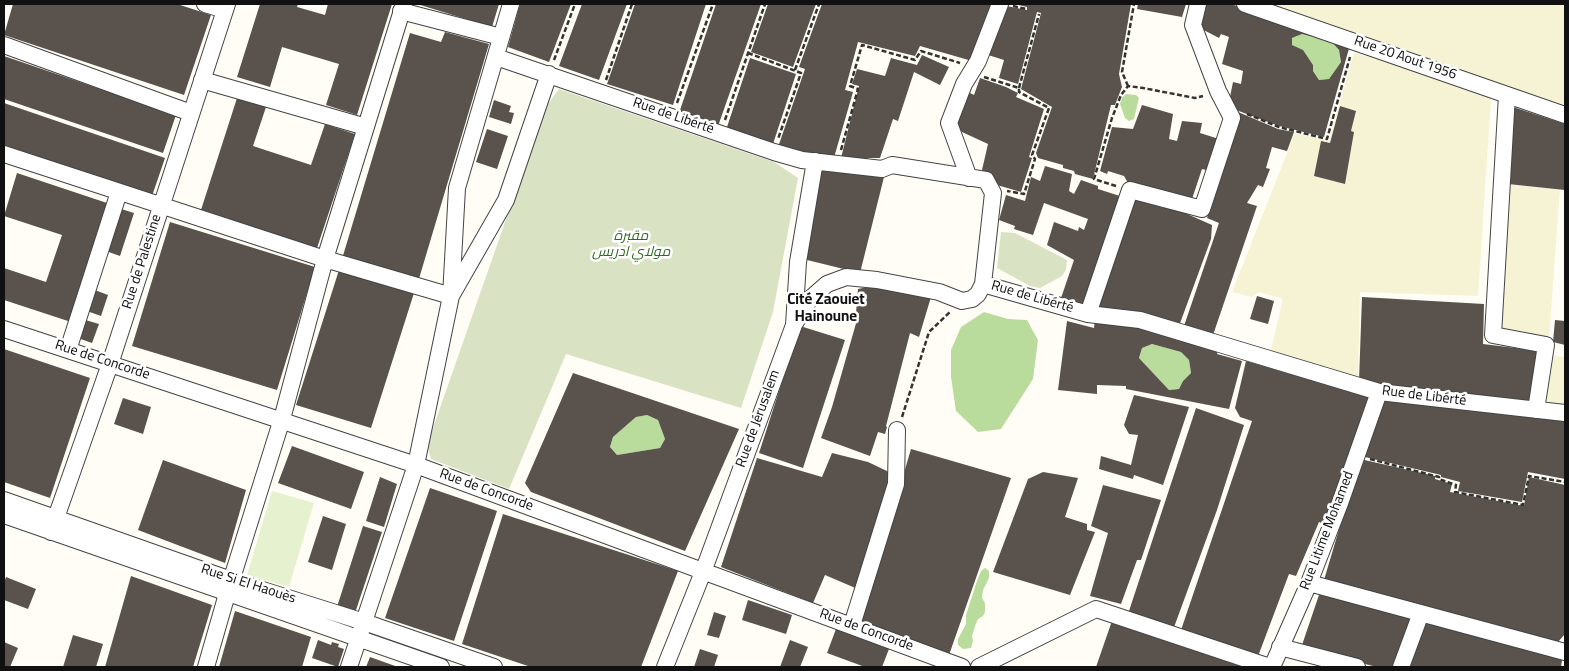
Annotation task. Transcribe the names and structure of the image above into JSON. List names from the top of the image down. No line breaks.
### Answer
{"streets":{"street":["Rue 20 Aout 1956","Rue de Libérté","Rue de Palestine","Rue de Concorde","Rue de Jérusalem","Rue Litime Mohamed","Rue Si El Haouès"]},"crossings":[["Rue de Libérté","Rue de Jérusalem"],["Rue de Libérté","Rue Litime Mohamed"],["Rue de Palestine","Rue de Concorde"],["Rue de Palestine","Rue Si El Haouès"],["Rue de Concorde","Rue de Jérusalem"]],"districts":["Cité Zaouiet Hainoune"],"parks":["مقبرة مولاي ادريس"]}
